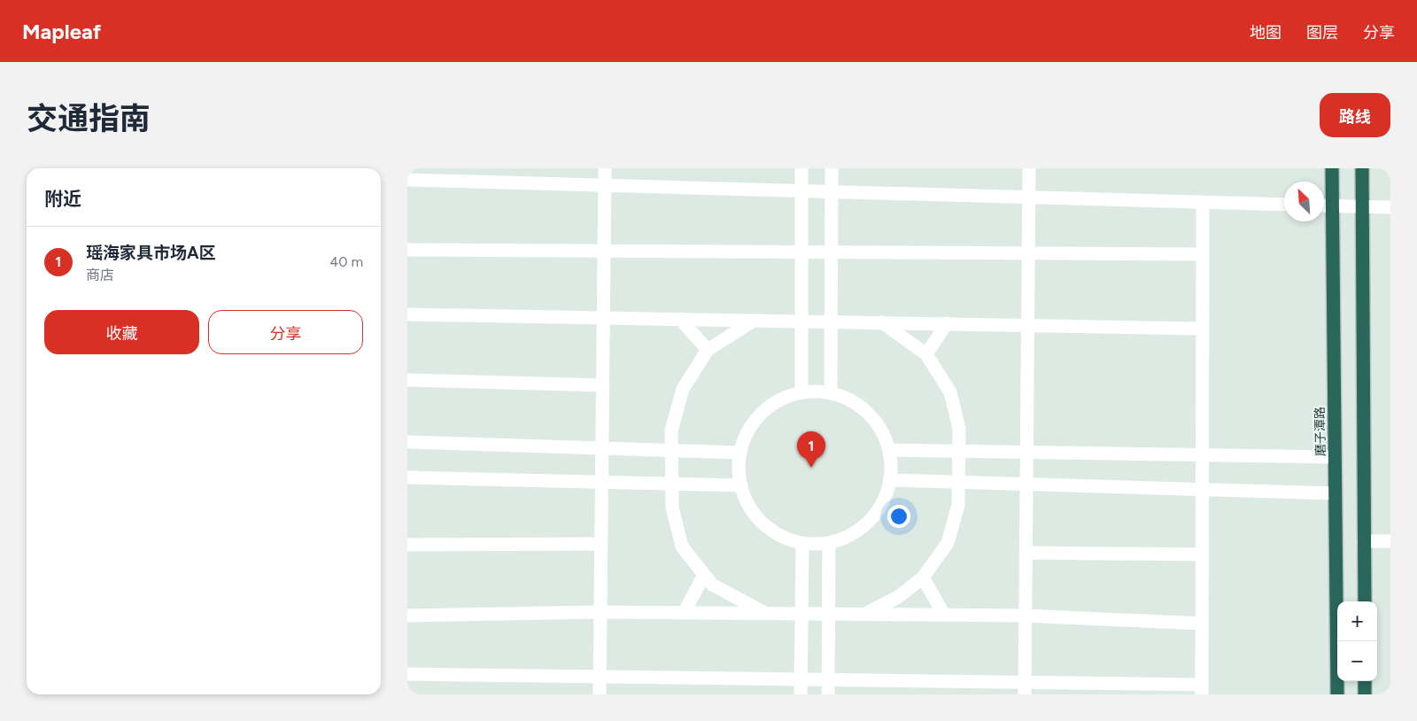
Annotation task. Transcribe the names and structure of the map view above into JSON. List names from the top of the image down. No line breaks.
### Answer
{"streets":{"highway":["磨子潭路"]},"north":"top left","page":{"header":"Mapleaf","nav":["地图","图层","分享"],"title":"交通指南","buttons":["路线",["收藏","分享"]],"heading":"附近","list":[{"mark":"1","name":"瑶海家具市场A区","note":"商店","value":"40 m"}],"pins":"1","map_buttons":["+","−"]}}
